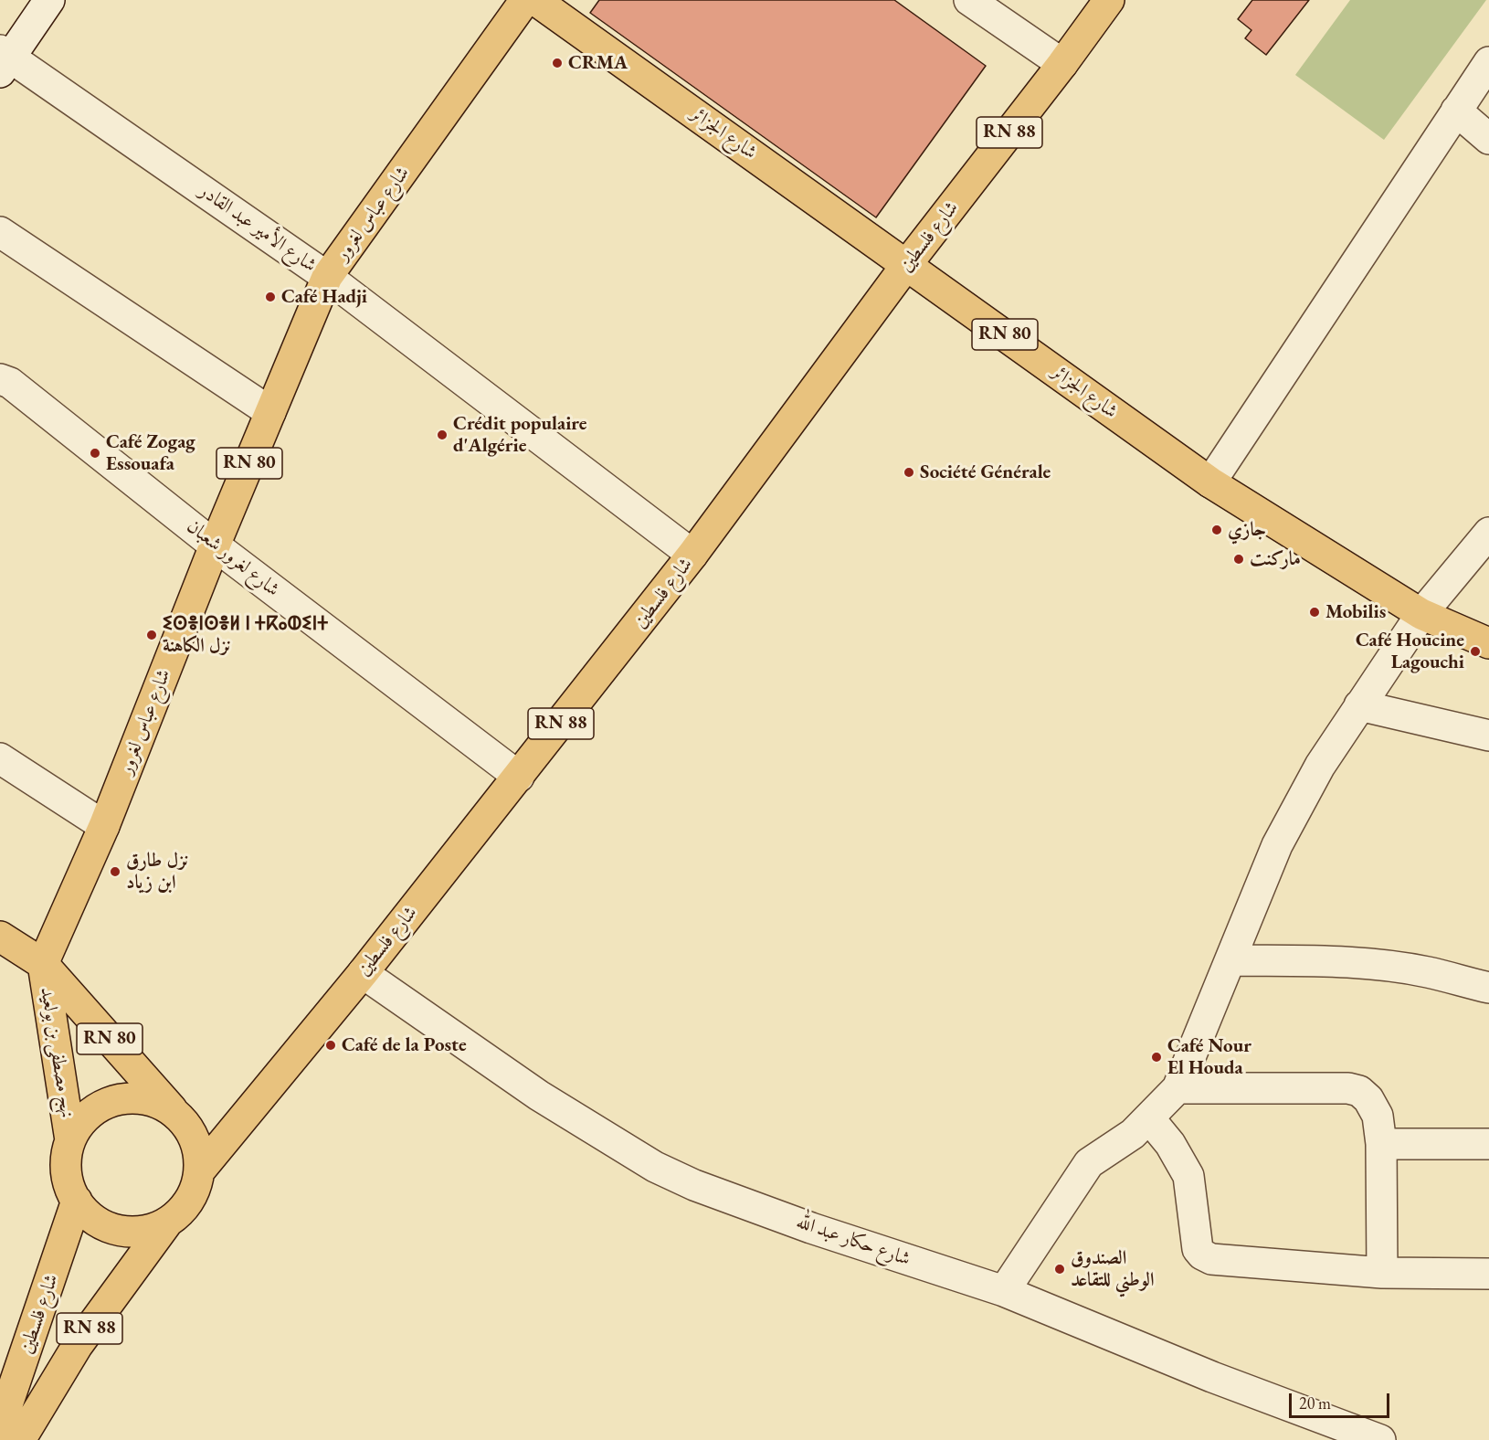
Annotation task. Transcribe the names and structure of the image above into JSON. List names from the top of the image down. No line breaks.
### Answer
{"streets":{"main road":["RN 88","شارع الجزائر","شارع عباس لغرور","شارع فلسطين","RN 80","نهج مصطفى بن بولعيد"],"street":["شارع الأمير عبد القادر","شارع لغرور شعبان","شارع حكار عبد الله"]},"crossings":[["RN 88","شارع فلسطين"],["RN 88","نهج مصطفى بن بولعيد"],["شارع الجزائر","شارع فلسطين"],["شارع عباس لغرور","شارع الأمير عبد القادر"],["شارع عباس لغرور","شارع لغرور شعبان"],["شارع عباس لغرور","نهج مصطفى بن بولعيد"],["شارع الأمير عبد القادر","شارع فلسطين"],["شارع فلسطين","شارع لغرور شعبان"],["شارع فلسطين","نهج مصطفى بن بولعيد"],["شارع فلسطين","شارع حكار عبد الله"]],"places":["CRMA","Café Hadji","Crédit populaire d'Algérie","Café Zogag Essouafa","Société Générale","جازي","ماركنت","Mobilis","ⵉⵙⴻⵏⵙⴻⵍ ⵏ ⵜⴽⴰⵀⵉⵏⵜ نزل الكاهنة","Café Houcine Lagouchi","نزل طارق ابن زياد","Café de la Poste","Café Nour El Houda","الصندوق الوطني للتقاعد"],"scale_bar":"20 m"}
